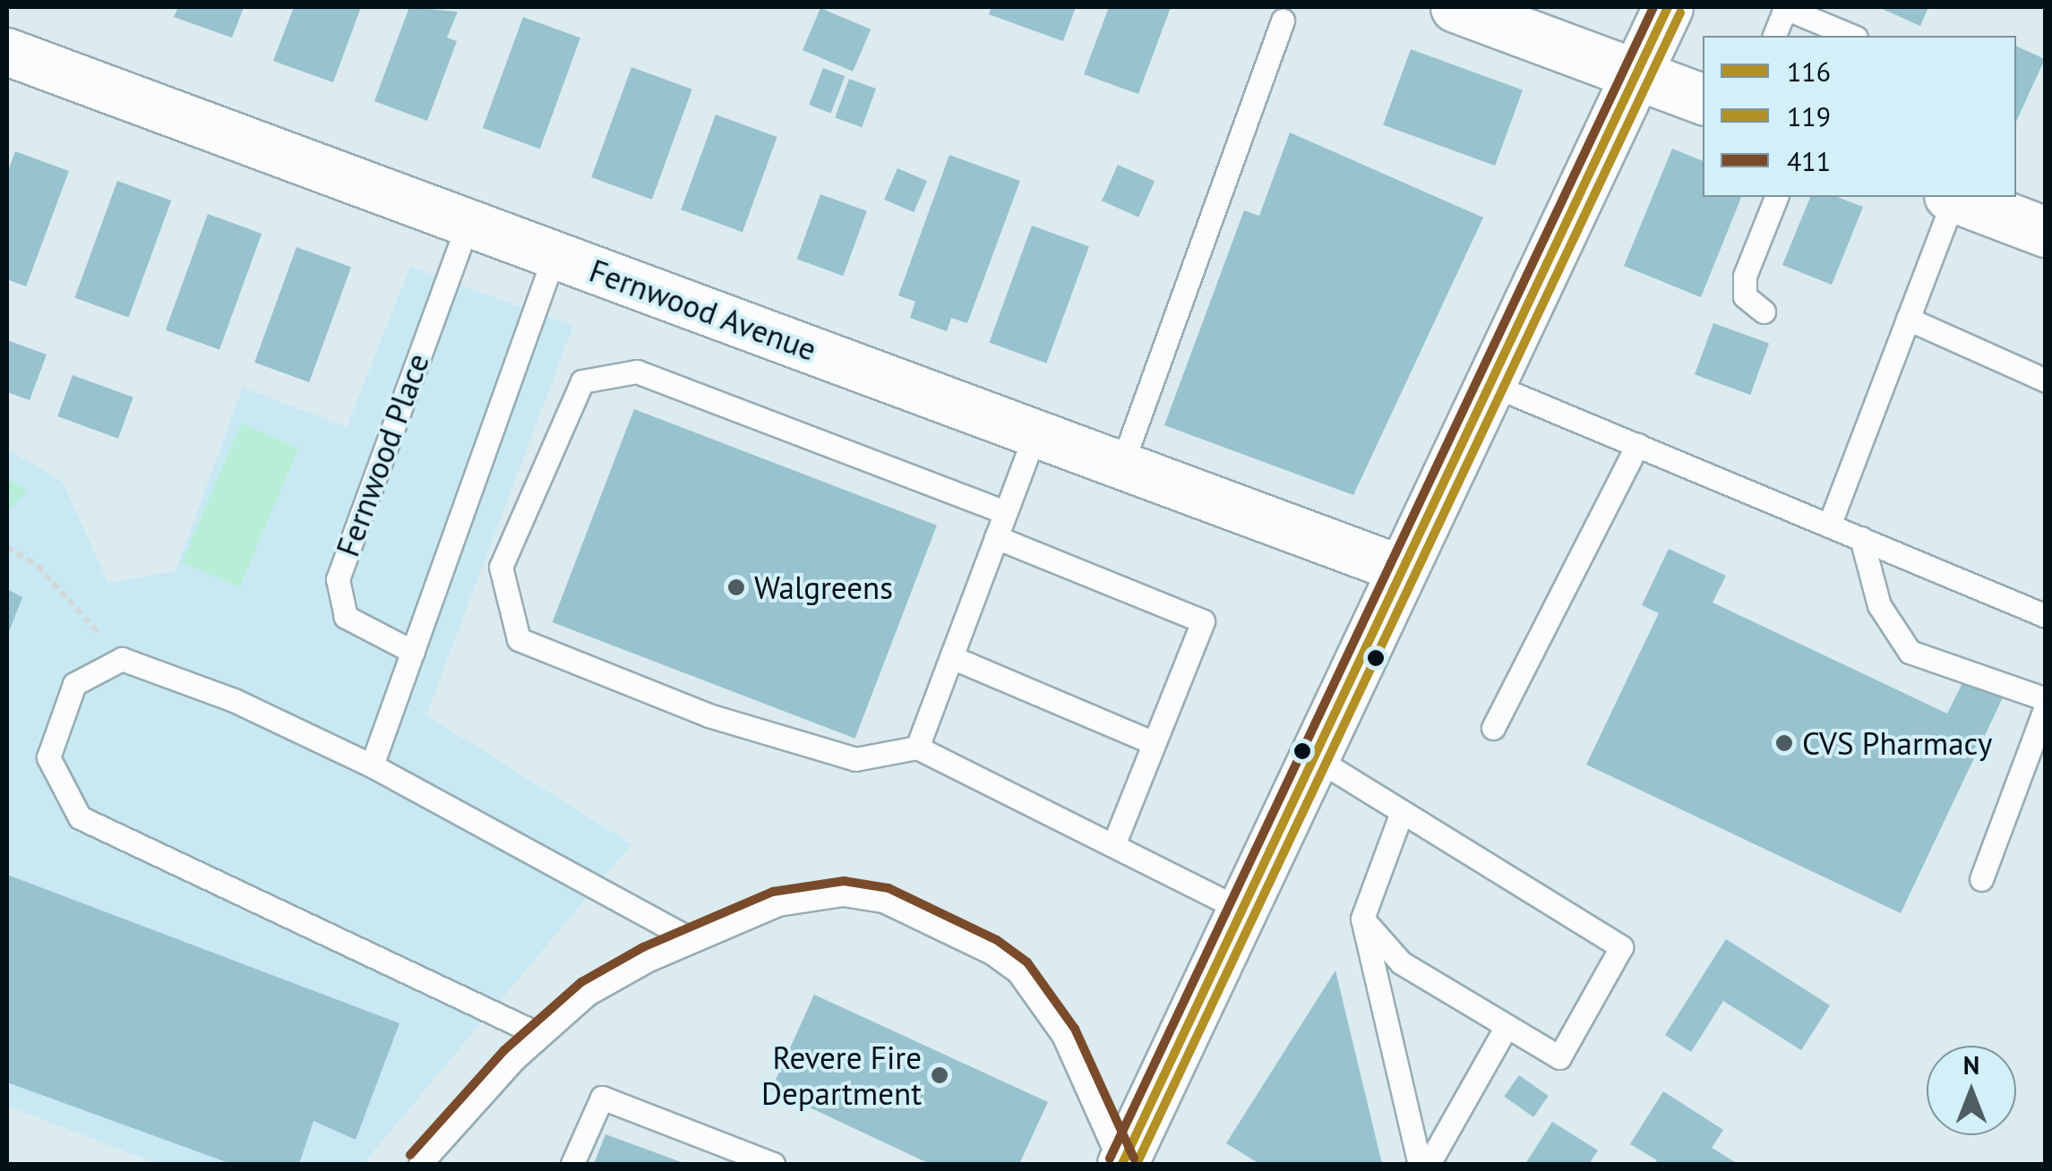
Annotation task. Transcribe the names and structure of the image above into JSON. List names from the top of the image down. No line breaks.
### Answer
{"streets":{"street":["Fernwood Avenue"],"lane":["Fernwood Place"]},"crossings":[["Fernwood Avenue","Fernwood Place"]],"places":["Walgreens","CVS Pharmacy","Revere Fire Department"],"lines":["transit line 116","transit line 411","transit line 119"],"legend":["116","119","411"],"north":"top"}
